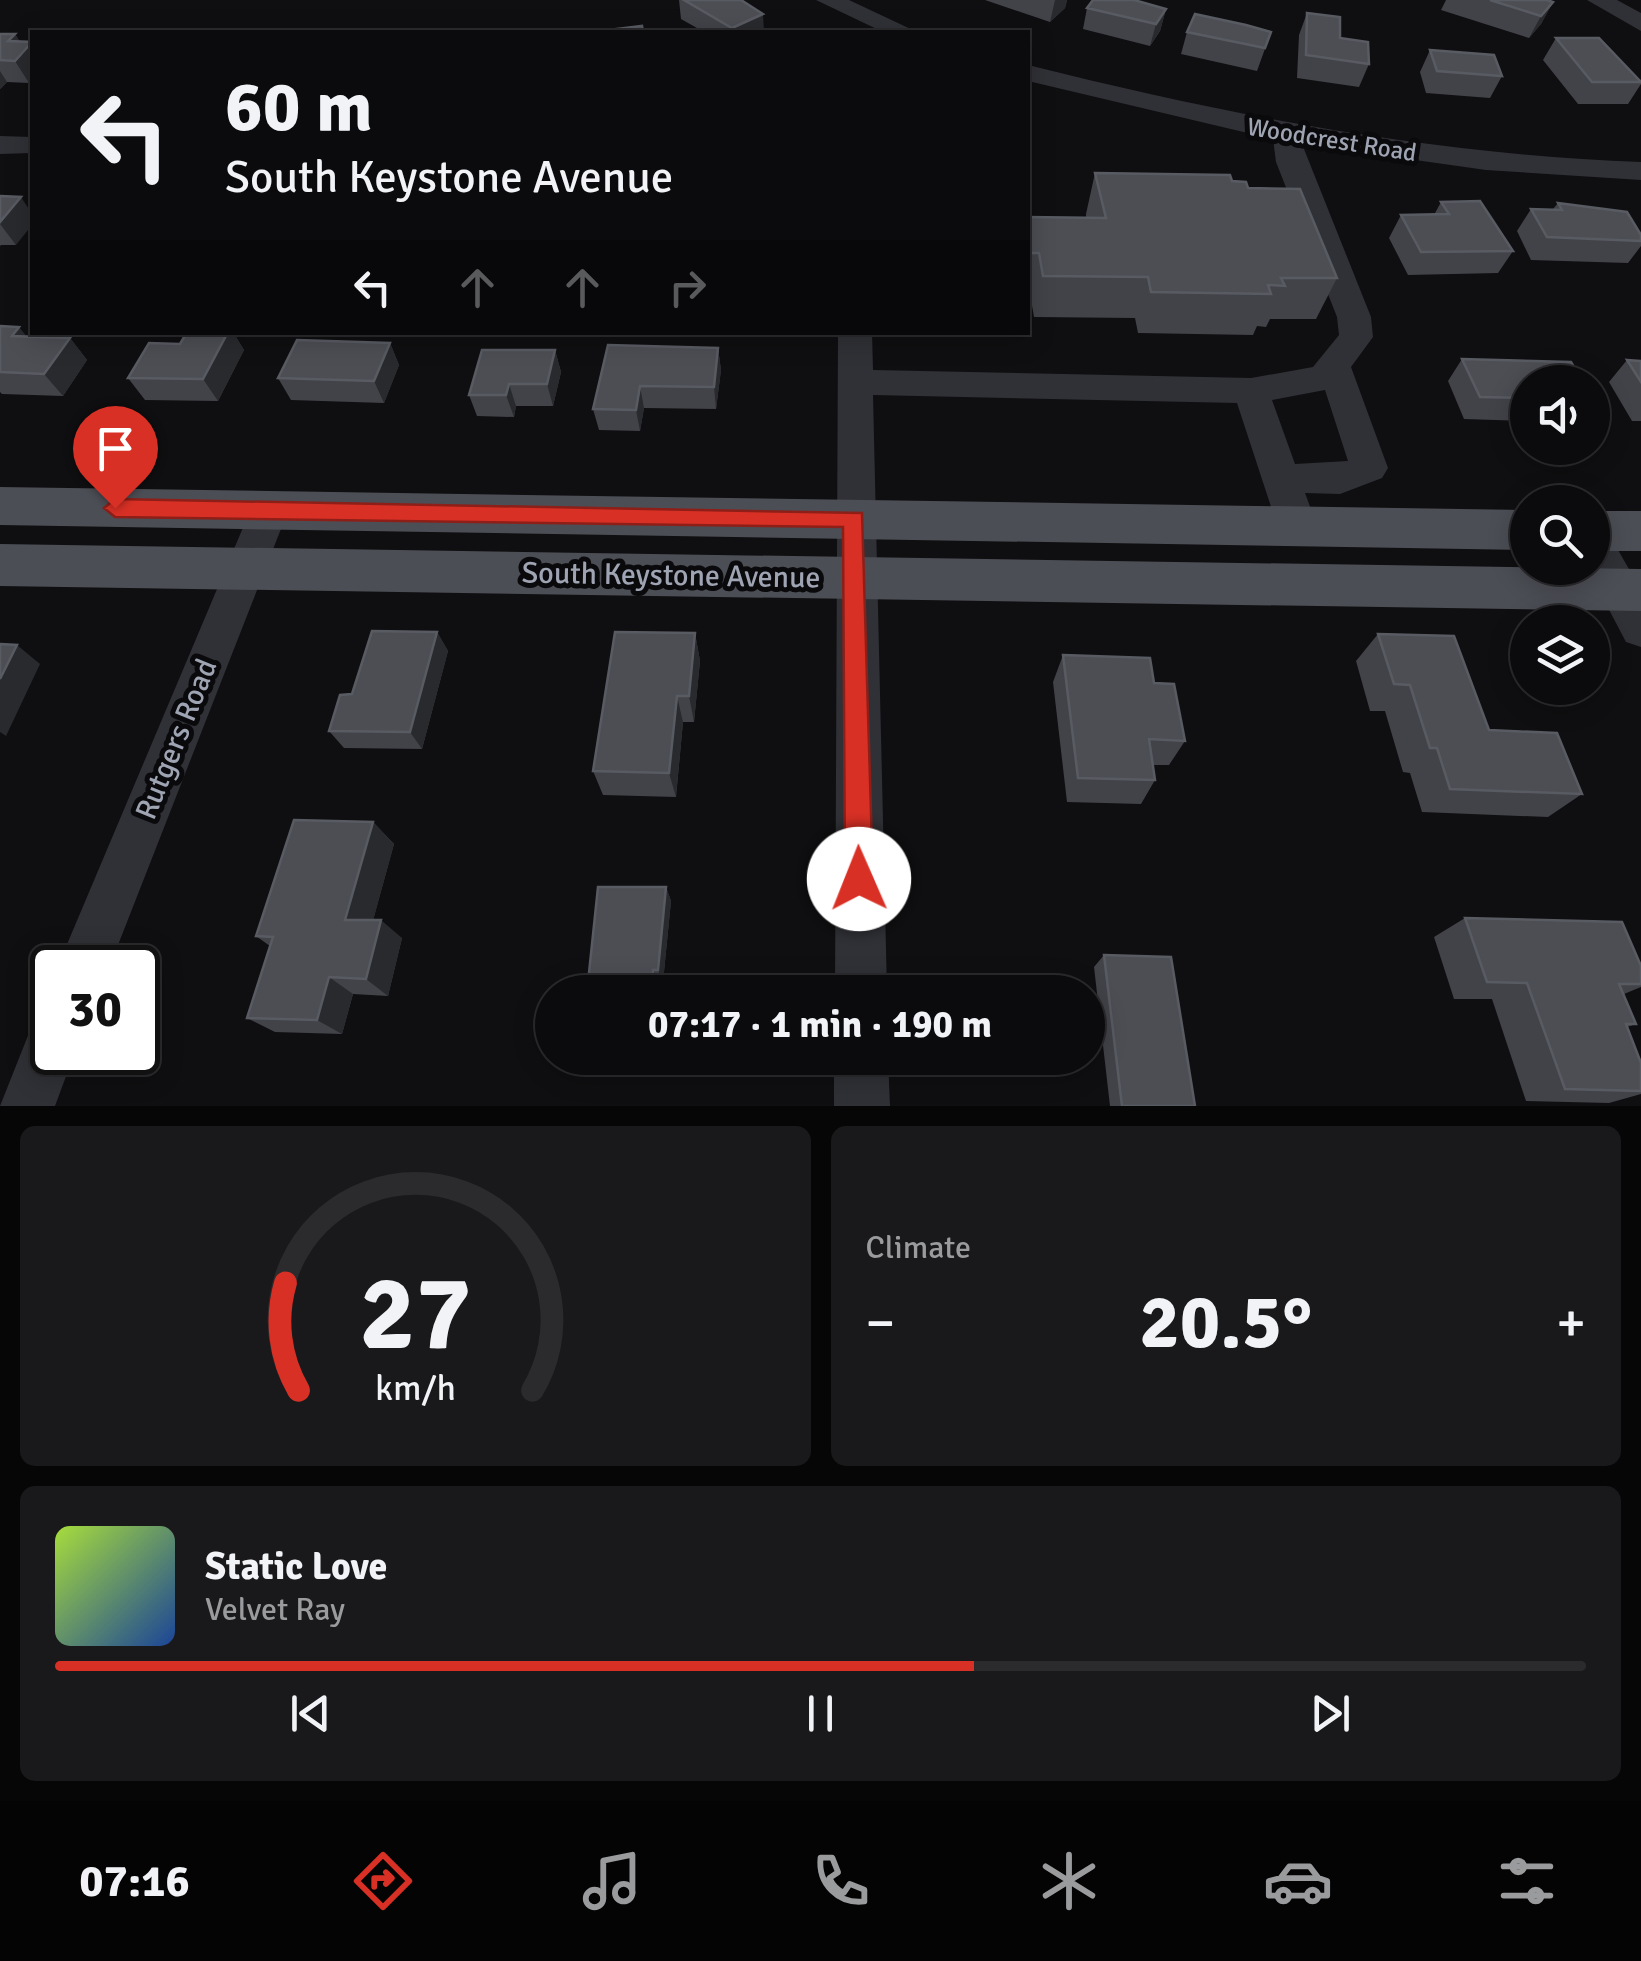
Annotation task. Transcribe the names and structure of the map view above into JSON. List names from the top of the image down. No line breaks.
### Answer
{"streets":{"main road":["South Keystone Avenue"],"street":["Woodcrest Road","Rutgers Road"]},"crossings":[["South Keystone Avenue","Rutgers Road"]],"page":{"turn":["60 m","South Keystone Avenue"],"limit":"30","trip":"07:17 · 1 min · 190 m","tile":"Climate","heat":["−","20.5°","+"],"song":["Static Love","Velvet Ray"],"tabs":"07:16","gauge":["27","km/h"]}}
